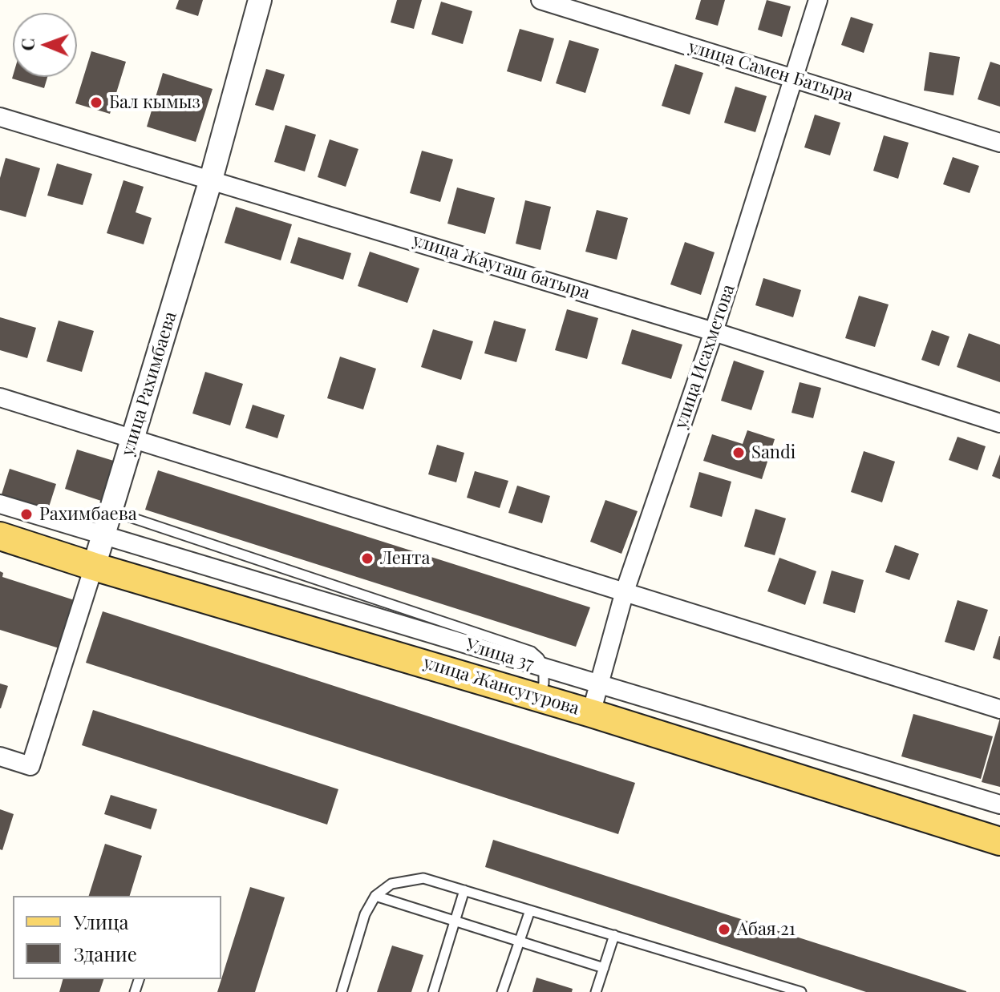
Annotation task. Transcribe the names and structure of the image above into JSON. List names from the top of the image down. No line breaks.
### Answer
{"streets":{"main road":["улица Жансугурова"],"street":["улица Самен Батыра","улица Жаугаш батыра","улица Исахметова","улица Рахимбаева","Улица 37"]},"crossings":[["улица Самен Батыра","улица Исахметова"],["улица Жаугаш батыра","улица Исахметова"],["улица Жаугаш батыра","улица Рахимбаева"],["улица Исахметова","улица Жансугурова"],["улица Рахимбаева","улица Жансугурова"]],"places":["Бал кымыз","Sandi","Рахимбаева","Лента","Абая 21"],"legend":["Улица","Здание"],"north":"left"}
